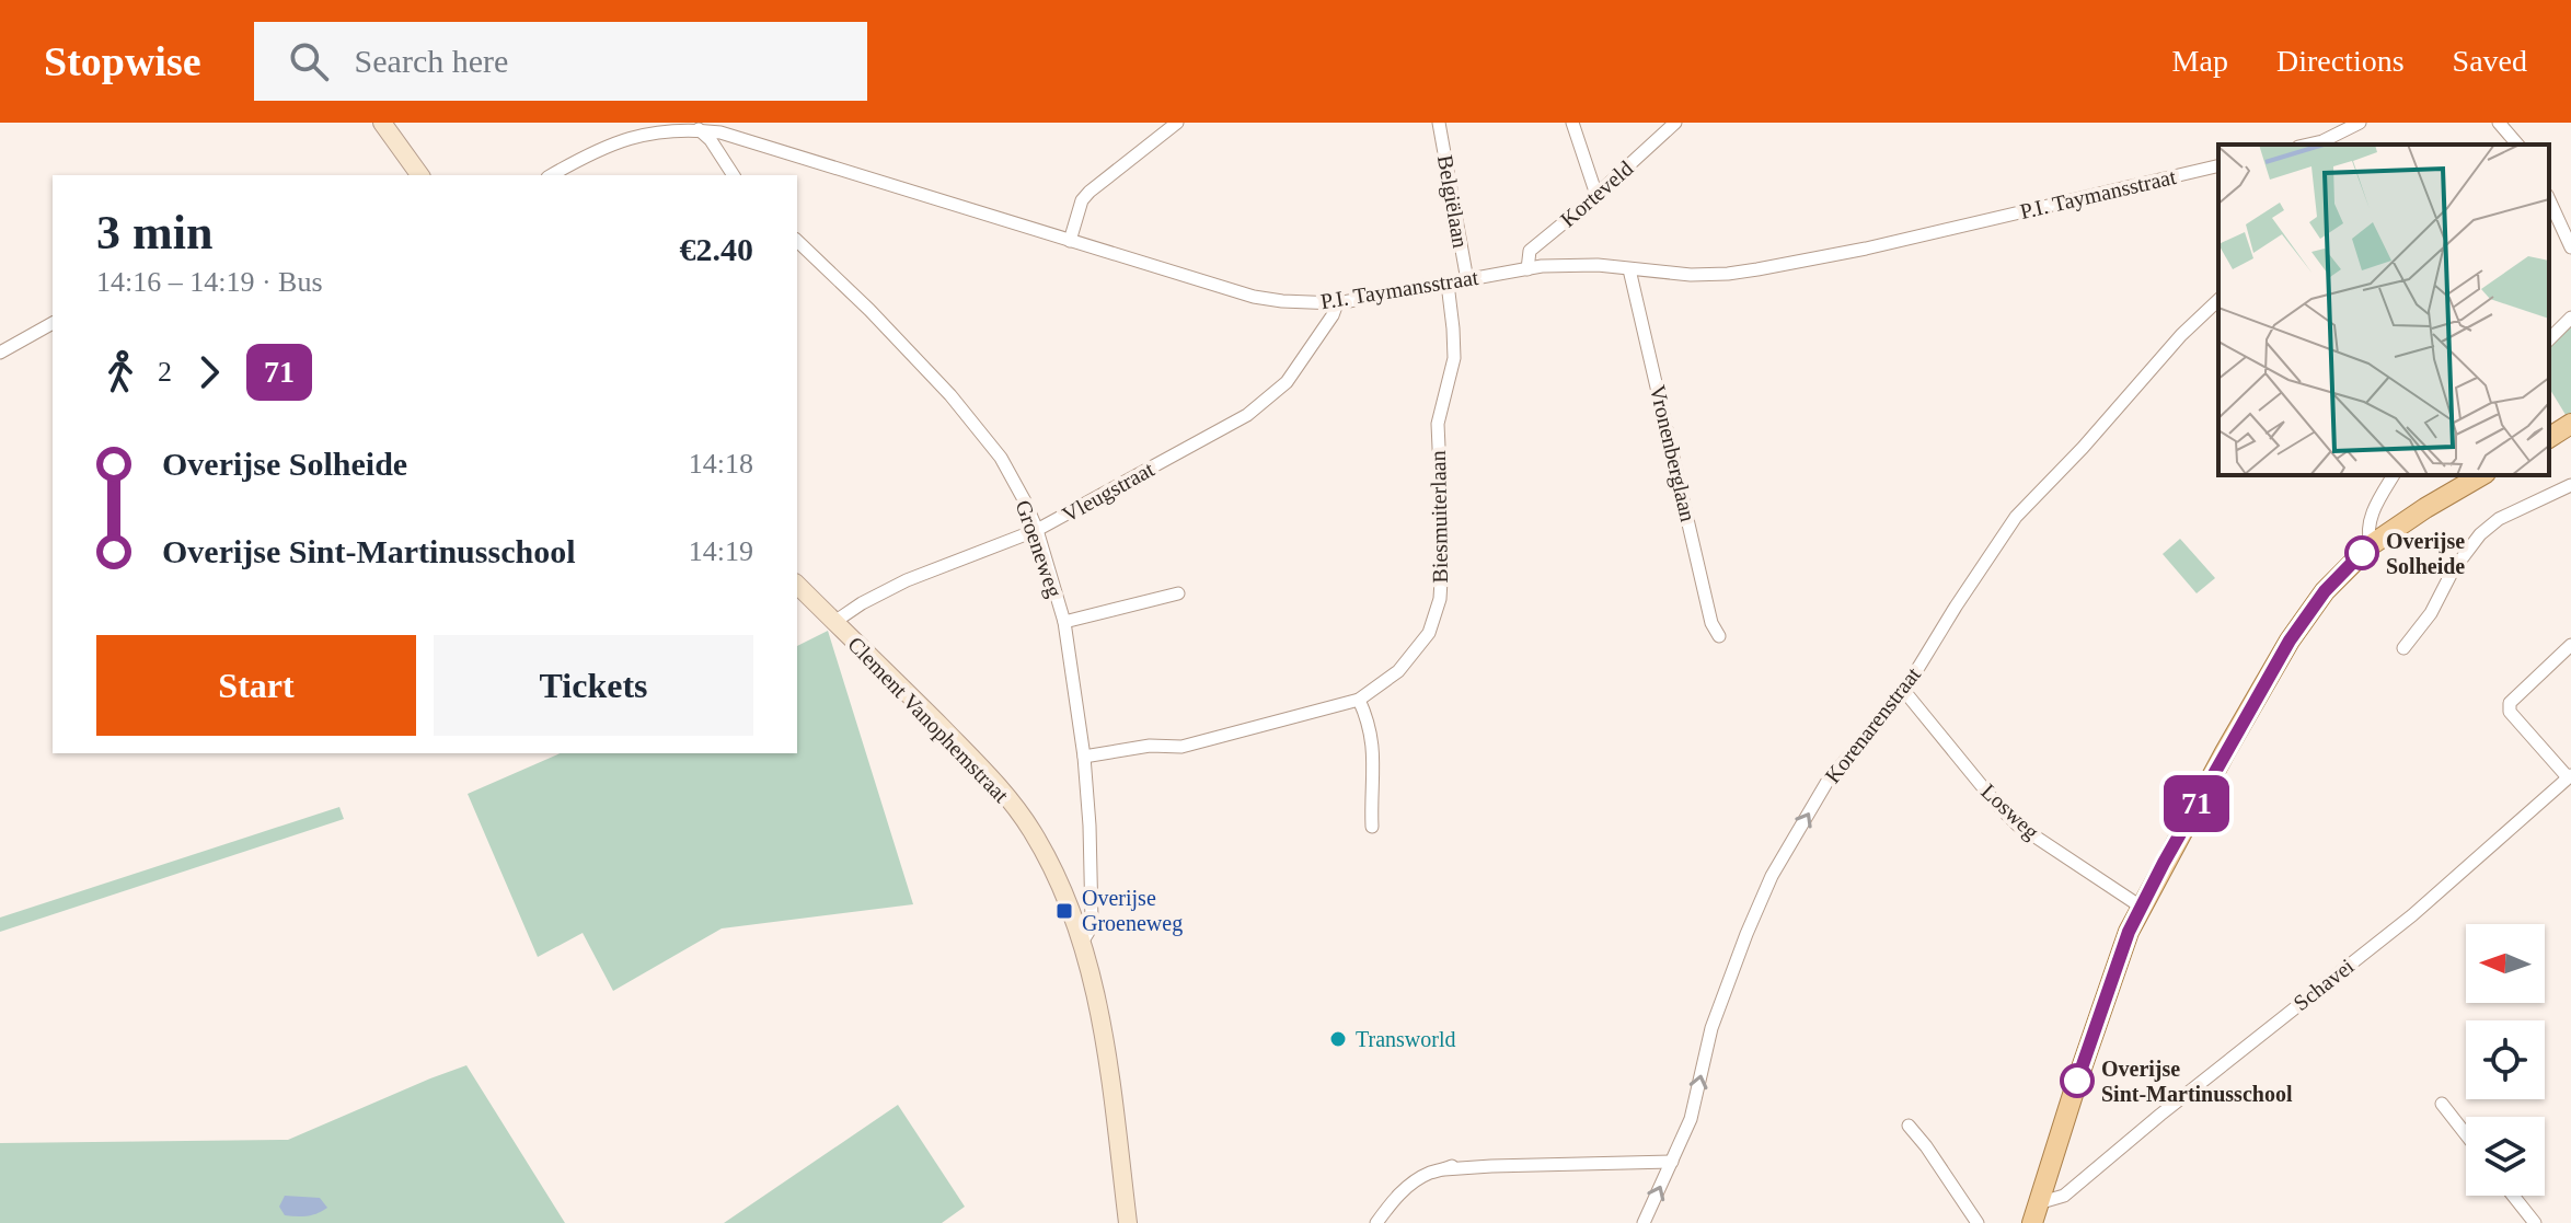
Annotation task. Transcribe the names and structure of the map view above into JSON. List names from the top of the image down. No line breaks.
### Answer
{"streets":{"street":["Korteveld","P.I. Taymansstraat","Belgiëlaan","Vronenberglaan","Vleugstraat","Biesmuiterlaan","Groeneweg","Clement Vanophemstraat","Korenarenstraat","Losweg","Schavei"]},"crossings":[["Korteveld","P.I. Taymansstraat"],["P.I. Taymansstraat","Belgiëlaan"],["P.I. Taymansstraat","Vronenberglaan"],["P.I. Taymansstraat","Vleugstraat"],["P.I. Taymansstraat","Biesmuiterlaan"],["Vleugstraat","Groeneweg"],["Vleugstraat","Clement Vanophemstraat"],["Biesmuiterlaan","Groeneweg"],["Groeneweg","Clement Vanophemstraat"],["Korenarenstraat","Losweg"]],"one_way":["Korenarenstraat"],"places":{"other":["Overijse Solheide","Transworld","Overijse Sint-Martinusschool"],"transit":["Overijse Groeneweg"]},"lines":["bus line 71"],"north":"left","page":{"header":"Stopwise","search":"Search here","nav":["Map","Directions","Saved"],"on_map":"71","heading":["3 min","14:16 – 14:19 · Bus","€2.40"],"legs":["2","71"],"list":[{"name":"Overijse Solheide","value":"14:18"},{"name":"Overijse Sint-Martinusschool","value":"14:19"}],"buttons":["Start","Tickets"]}}
